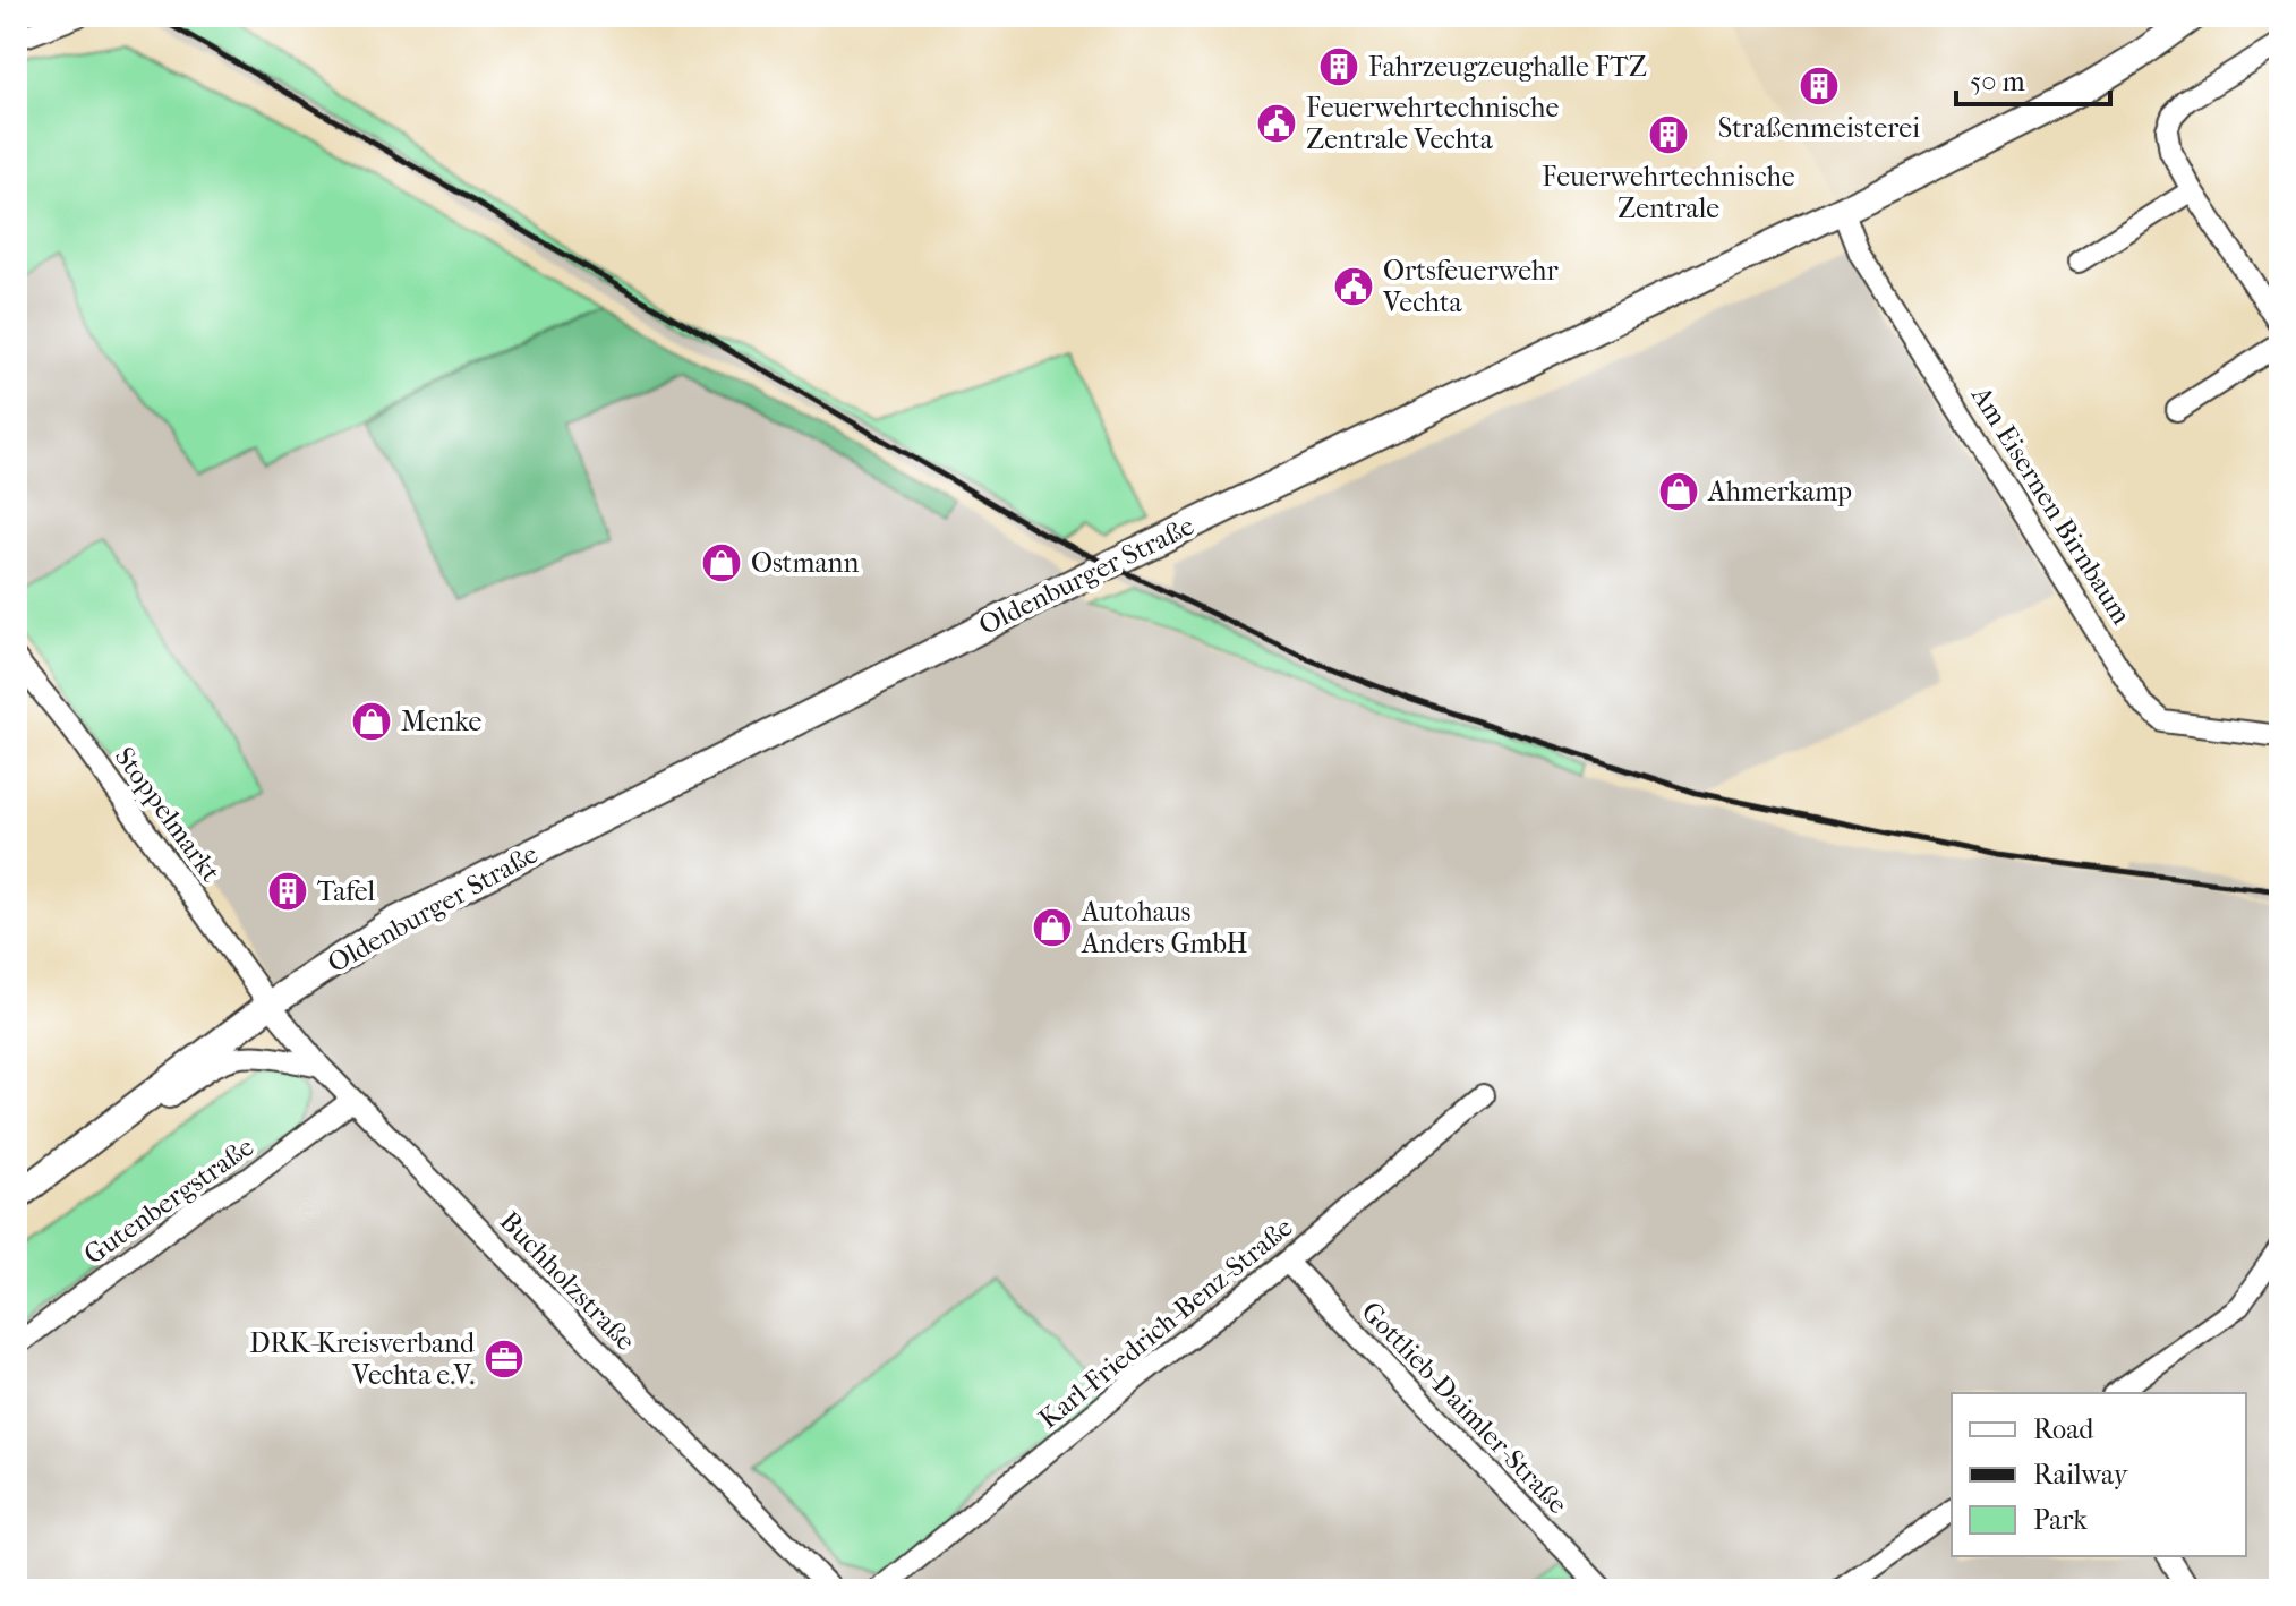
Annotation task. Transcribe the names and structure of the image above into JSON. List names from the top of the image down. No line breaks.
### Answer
{"streets":{"main road":["Oldenburger Straße"],"street":["Am Eisernen Birnbaum","Stoppelmarkt","Gutenbergstraße","Buchholzstraße","Karl-Friedrich-Benz-Straße","Gottlieb-Daimler-Straße"]},"crossings":[["Am Eisernen Birnbaum","Oldenburger Straße"],["Oldenburger Straße","Stoppelmarkt"],["Oldenburger Straße","Buchholzstraße"],["Stoppelmarkt","Buchholzstraße"],["Gutenbergstraße","Buchholzstraße"],["Karl-Friedrich-Benz-Straße","Gottlieb-Daimler-Straße"]],"places":{"building":["Fahrzeugzeughalle FTZ","Straßenmeisterei","Feuerwehrtechnische Zentrale","Tafel"],"public building":["Feuerwehrtechnische Zentrale Vechta","Ortsfeuerwehr Vechta"],"shop":["Ahmerkamp","Ostmann","Menke","Autohaus Anders GmbH"],"office":["DRK-Kreisverband Vechta e.V."]},"legend":["Road","Railway","Park"],"scale_bar":"50 m"}
